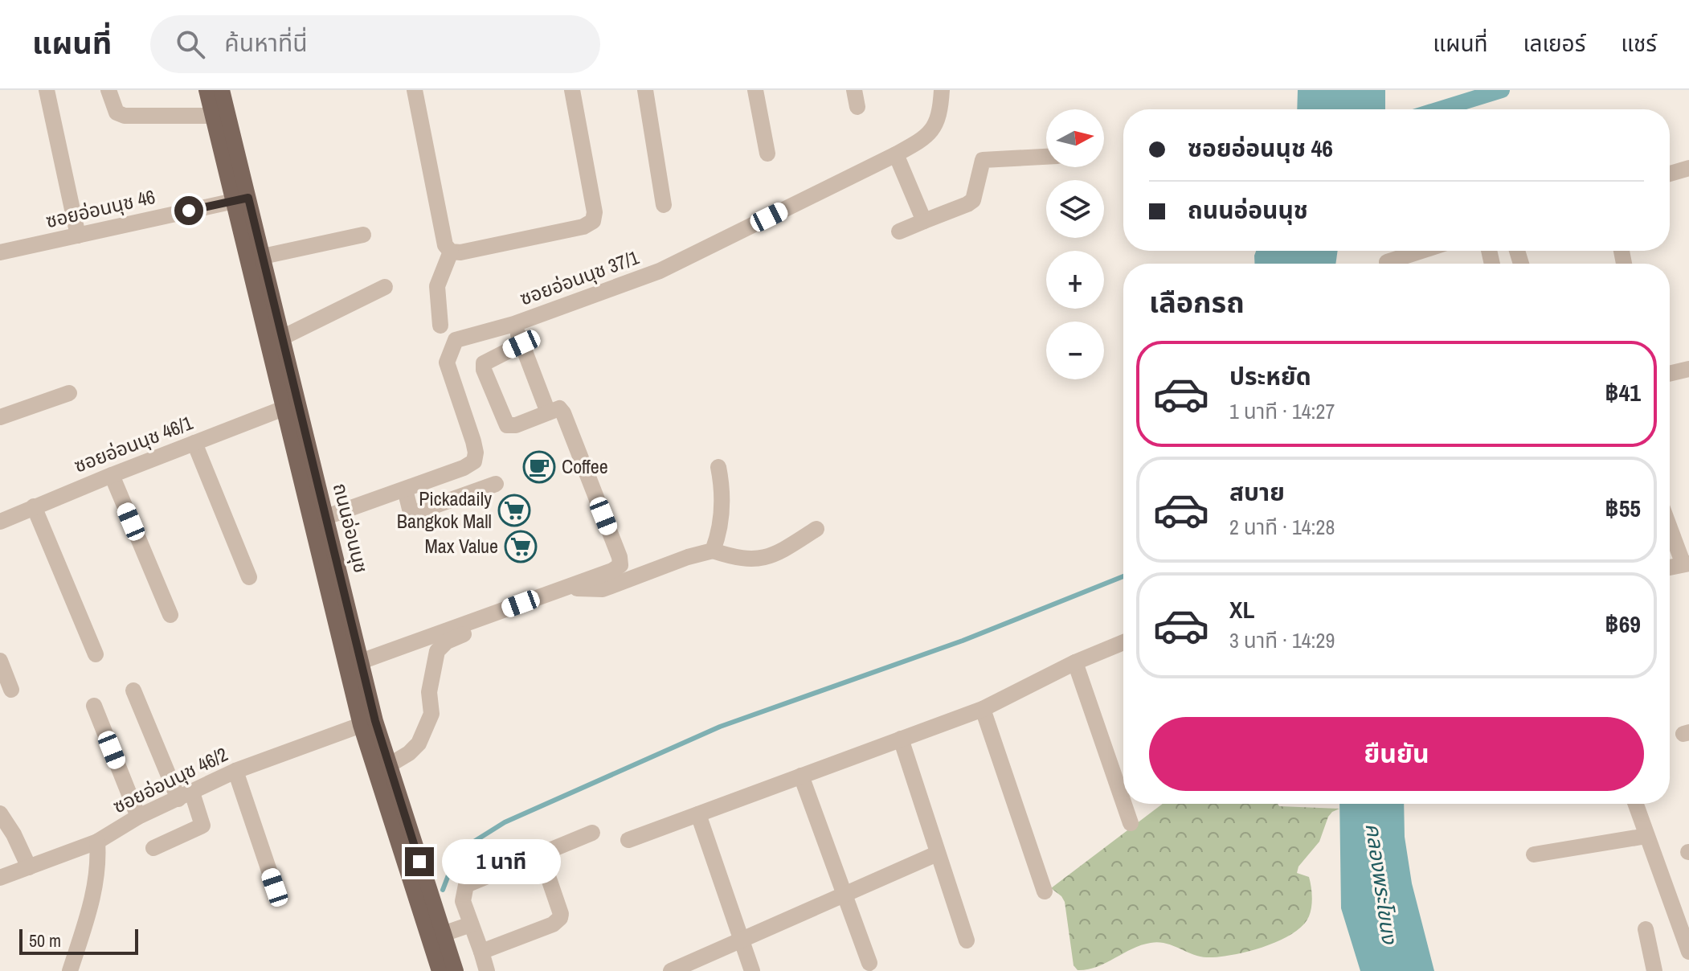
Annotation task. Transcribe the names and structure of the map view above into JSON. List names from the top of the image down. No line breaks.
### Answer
{"streets":{"main road":["ถนนอ่อนนุช"],"street":["ซอยอ่อนนุช 46","ซอยอ่อนนุช 37/1","ซอยอ่อนนุช 46/1","ซอยอ่อนนุช 46/2"]},"crossings":[["ซอยอ่อนนุช 46","ถนนอ่อนนุช"],["ซอยอ่อนนุช 37/1","ถนนอ่อนนุช"],["ซอยอ่อนนุช 46/1","ถนนอ่อนนุช"],["ถนนอ่อนนุช","ซอยอ่อนนุช 46/2"]],"water":["คลองพระโขนง"],"places":{"cafe":["Coffee"],"supermarket":["Pickadaily Bangkok Mall","Max Value"]},"scale_bar":"50 m","north":"right","page":{"header":"แผนที่","search":"ค้นหาที่นี่","nav":["แผนที่","เลเยอร์","แชร์"],"map_buttons":["+","−"],"banner":["ซอยอ่อนนุช 46","ถนนอ่อนนุช"],"heading":"เลือกรถ","list":[{"name":"ประหยัด","note":"1 นาที · 14:27","value":"฿41"},{"name":"สบาย","note":"2 นาที · 14:28","value":"฿55"},{"name":"XL","note":"3 นาที · 14:29","value":"฿69"}],"buttons":"ยืนยัน","bubble":"1 นาที","scale":"50 m"}}
